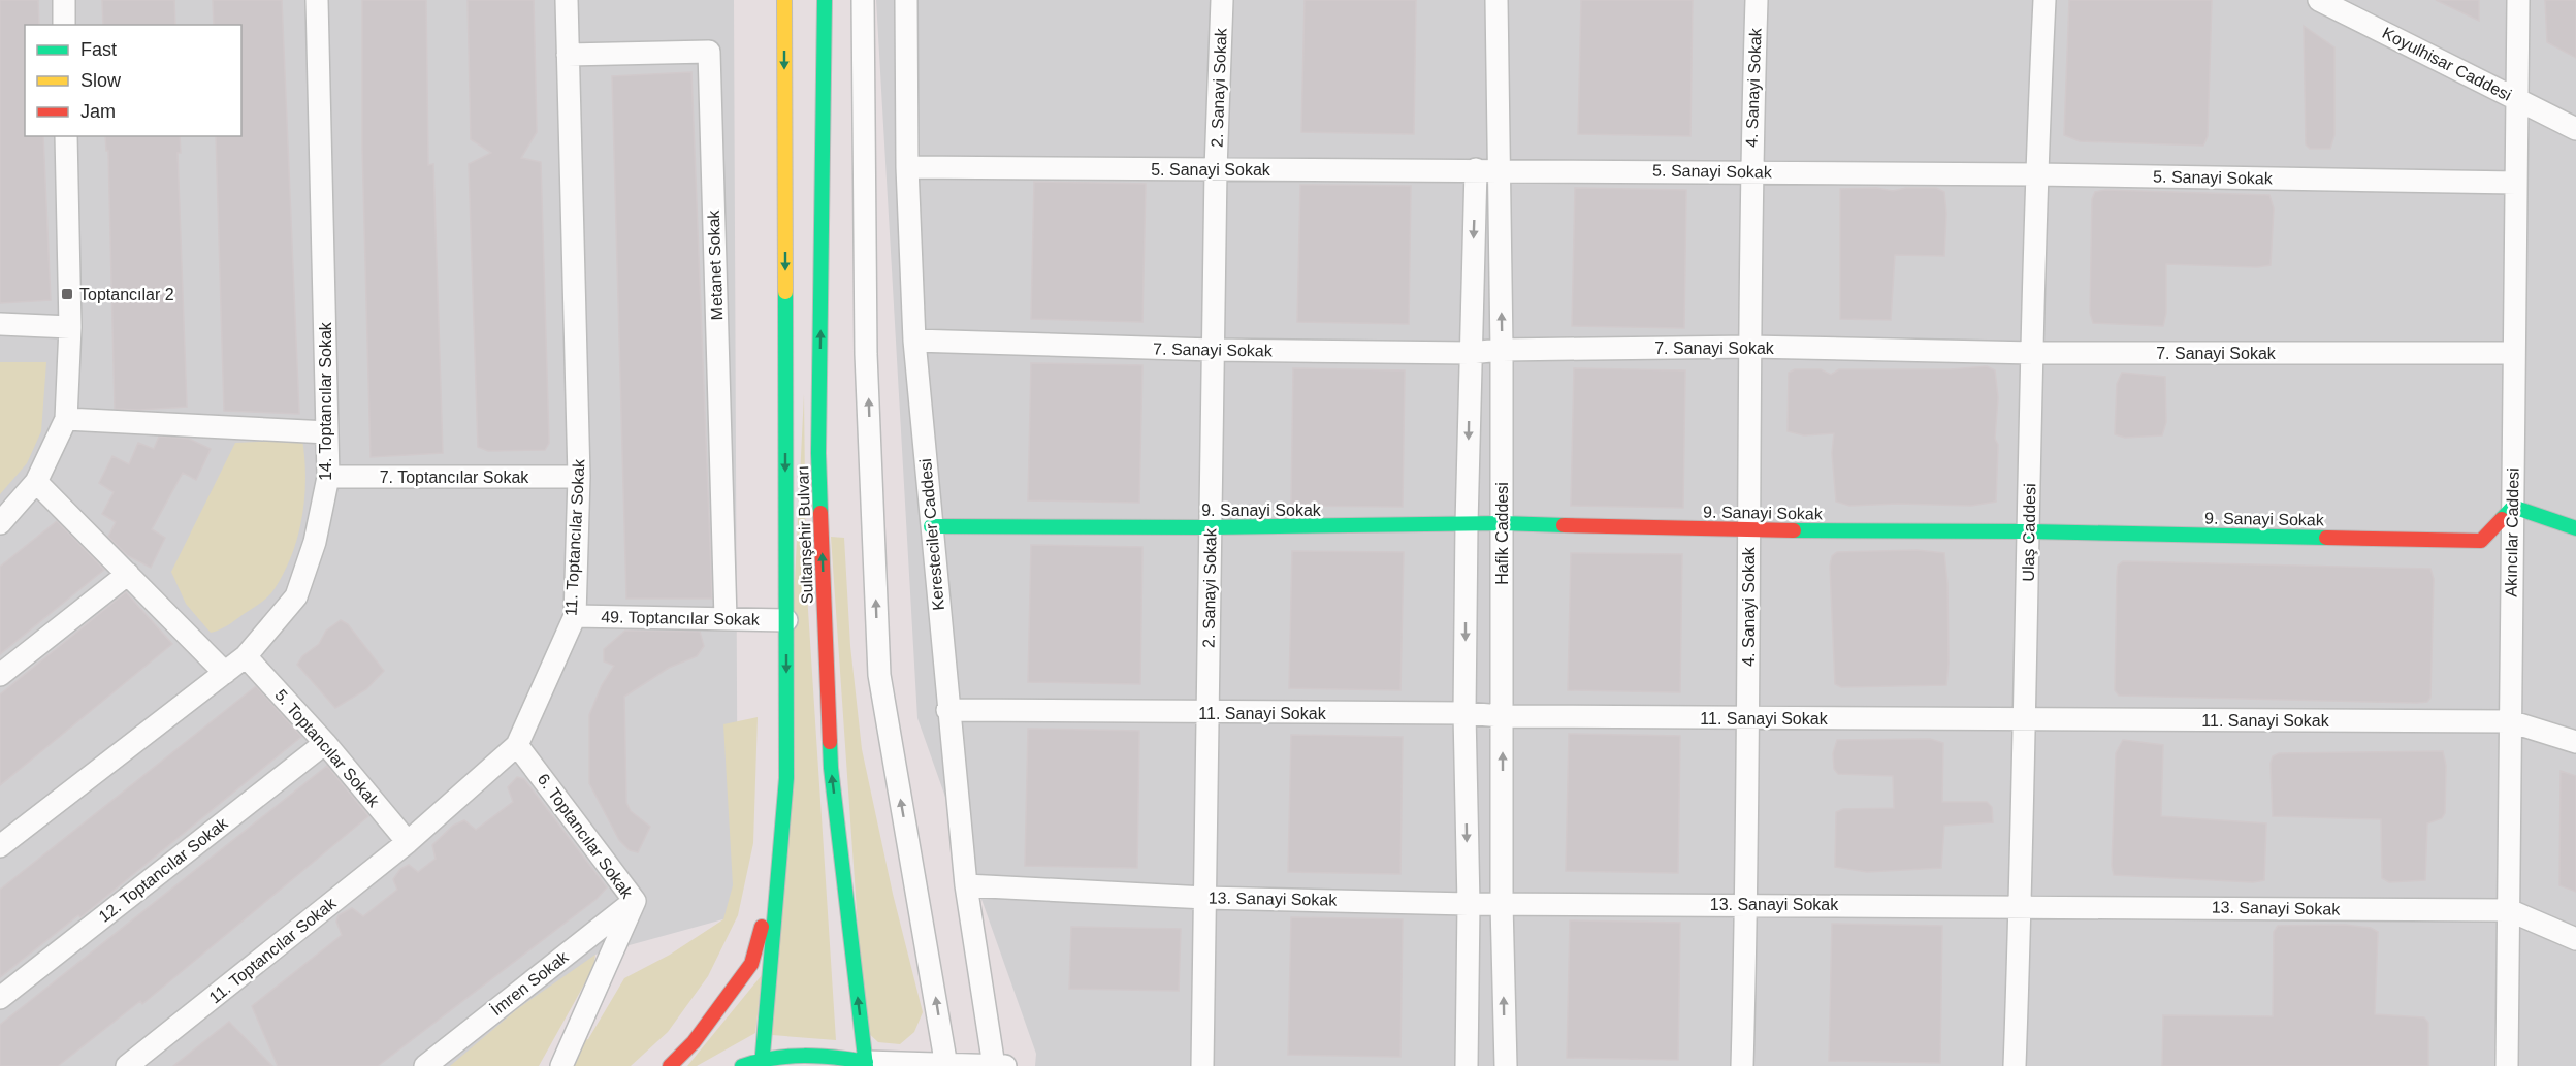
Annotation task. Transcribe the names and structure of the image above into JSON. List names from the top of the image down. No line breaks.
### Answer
{"streets":{"main road":["9. Sanayi Sokak","Sultanşehir Bulvarı"],"street":["Koyulhisar Caddesi","2. Sanayi Sokak","4. Sanayi Sokak","5. Sanayi Sokak","Metanet Sokak","7. Sanayi Sokak","14. Toptancılar Sokak","7. Toptancılar Sokak","Ulaş Caddesi","Akıncılar Caddesi","Hafik Caddesi","Keresteciler Caddesi","11. Toptancılar Sokak","49. Toptancılar Sokak","11. Sanayi Sokak","5. Toptancılar Sokak","6. Toptancılar Sokak","12. Toptancılar Sokak","13. Sanayi Sokak","İmren Sokak"]},"crossings":[["Koyulhisar Caddesi","Akıncılar Caddesi"],["2. Sanayi Sokak","5. Sanayi Sokak"],["2. Sanayi Sokak","7. Sanayi Sokak"],["2. Sanayi Sokak","9. Sanayi Sokak"],["2. Sanayi Sokak","11. Sanayi Sokak"],["2. Sanayi Sokak","13. Sanayi Sokak"],["4. Sanayi Sokak","5. Sanayi Sokak"],["4. Sanayi Sokak","7. Sanayi Sokak"],["4. Sanayi Sokak","9. Sanayi Sokak"],["4. Sanayi Sokak","11. Sanayi Sokak"],["4. Sanayi Sokak","13. Sanayi Sokak"],["5. Sanayi Sokak","Ulaş Caddesi"],["5. Sanayi Sokak","Akıncılar Caddesi"],["5. Sanayi Sokak","Hafik Caddesi"],["5. Sanayi Sokak","Keresteciler Caddesi"],["Metanet Sokak","11. Toptancılar Sokak"],["Metanet Sokak","49. Toptancılar Sokak"],["7. Sanayi Sokak","Ulaş Caddesi"],["7. Sanayi Sokak","Akıncılar Caddesi"],["7. Sanayi Sokak","Hafik Caddesi"],["7. Sanayi Sokak","Keresteciler Caddesi"],["14. Toptancılar Sokak","7. Toptancılar Sokak"],["14. Toptancılar Sokak","5. Toptancılar Sokak"],["7. Toptancılar Sokak","11. Toptancılar Sokak"],["9. Sanayi Sokak","Ulaş Caddesi"],["9. Sanayi Sokak","Akıncılar Caddesi"],["9. Sanayi Sokak","Hafik Caddesi"],["9. Sanayi Sokak","Keresteciler Caddesi"],["Ulaş Caddesi","11. Sanayi Sokak"],["Ulaş Caddesi","13. Sanayi Sokak"],["Akıncılar Caddesi","11. Sanayi Sokak"],["Akıncılar Caddesi","13. Sanayi Sokak"],["Hafik Caddesi","11. Sanayi Sokak"],["Hafik Caddesi","13. Sanayi Sokak"],["Sultanşehir Bulvarı","49. Toptancılar Sokak"],["Keresteciler Caddesi","11. Sanayi Sokak"],["Keresteciler Caddesi","13. Sanayi Sokak"],["11. Toptancılar Sokak","49. Toptancılar Sokak"],["11. Toptancılar Sokak","5. Toptancılar Sokak"],["11. Toptancılar Sokak","6. Toptancılar Sokak"],["5. Toptancılar Sokak","12. Toptancılar Sokak"],["6. Toptancılar Sokak","İmren Sokak"]],"places":{"transit":["Toptancılar 2"]},"legend":["Fast","Slow","Jam"]}
